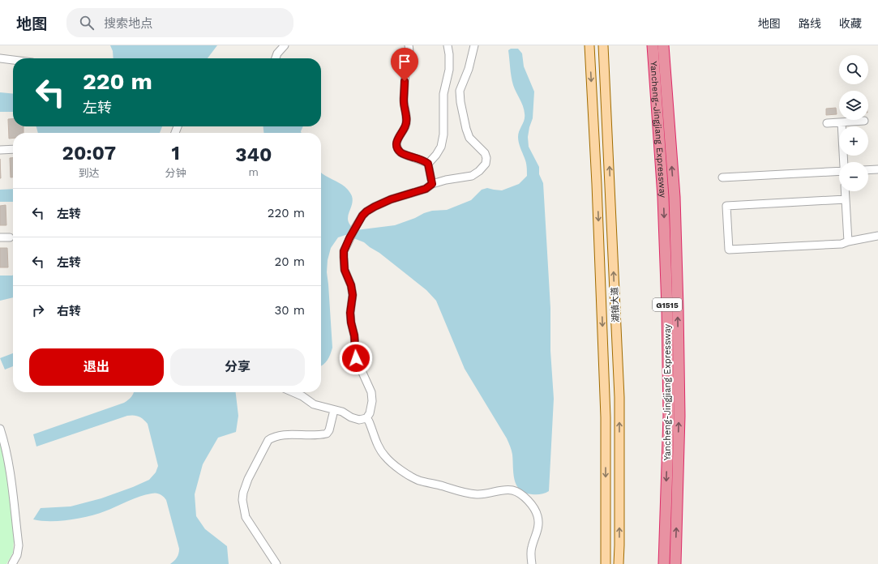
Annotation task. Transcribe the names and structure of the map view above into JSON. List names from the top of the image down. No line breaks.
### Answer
{"streets":{"highway":["Yancheng-Jingjiang Expressway","G1515"],"main road":["湖镇大道"]},"page":{"header":"地图","search":"搜索地点","nav":["地图","路线","收藏"],"map_buttons":["+","−"],"turn":["220 m","左转"],"eta":["20:07","到达","1","分钟","340","m"],"list":[{"name":"左转","value":"220 m"},{"name":"左转","value":"20 m"},{"name":"右转","value":"30 m"}],"buttons":["退出","分享"]}}
